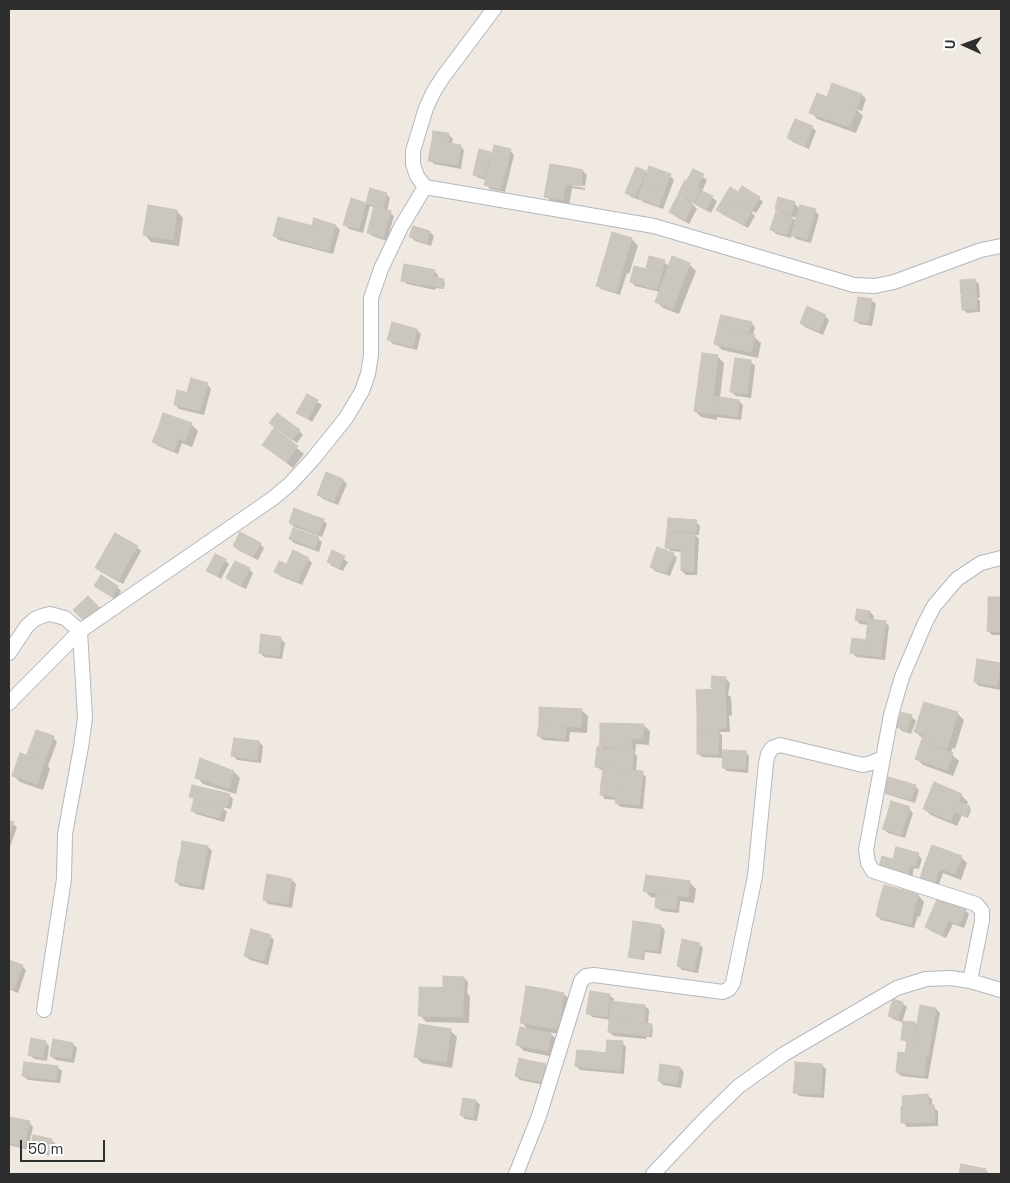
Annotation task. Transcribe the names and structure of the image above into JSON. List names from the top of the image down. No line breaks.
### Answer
{"scale_bar":"50 m","north":"left"}
